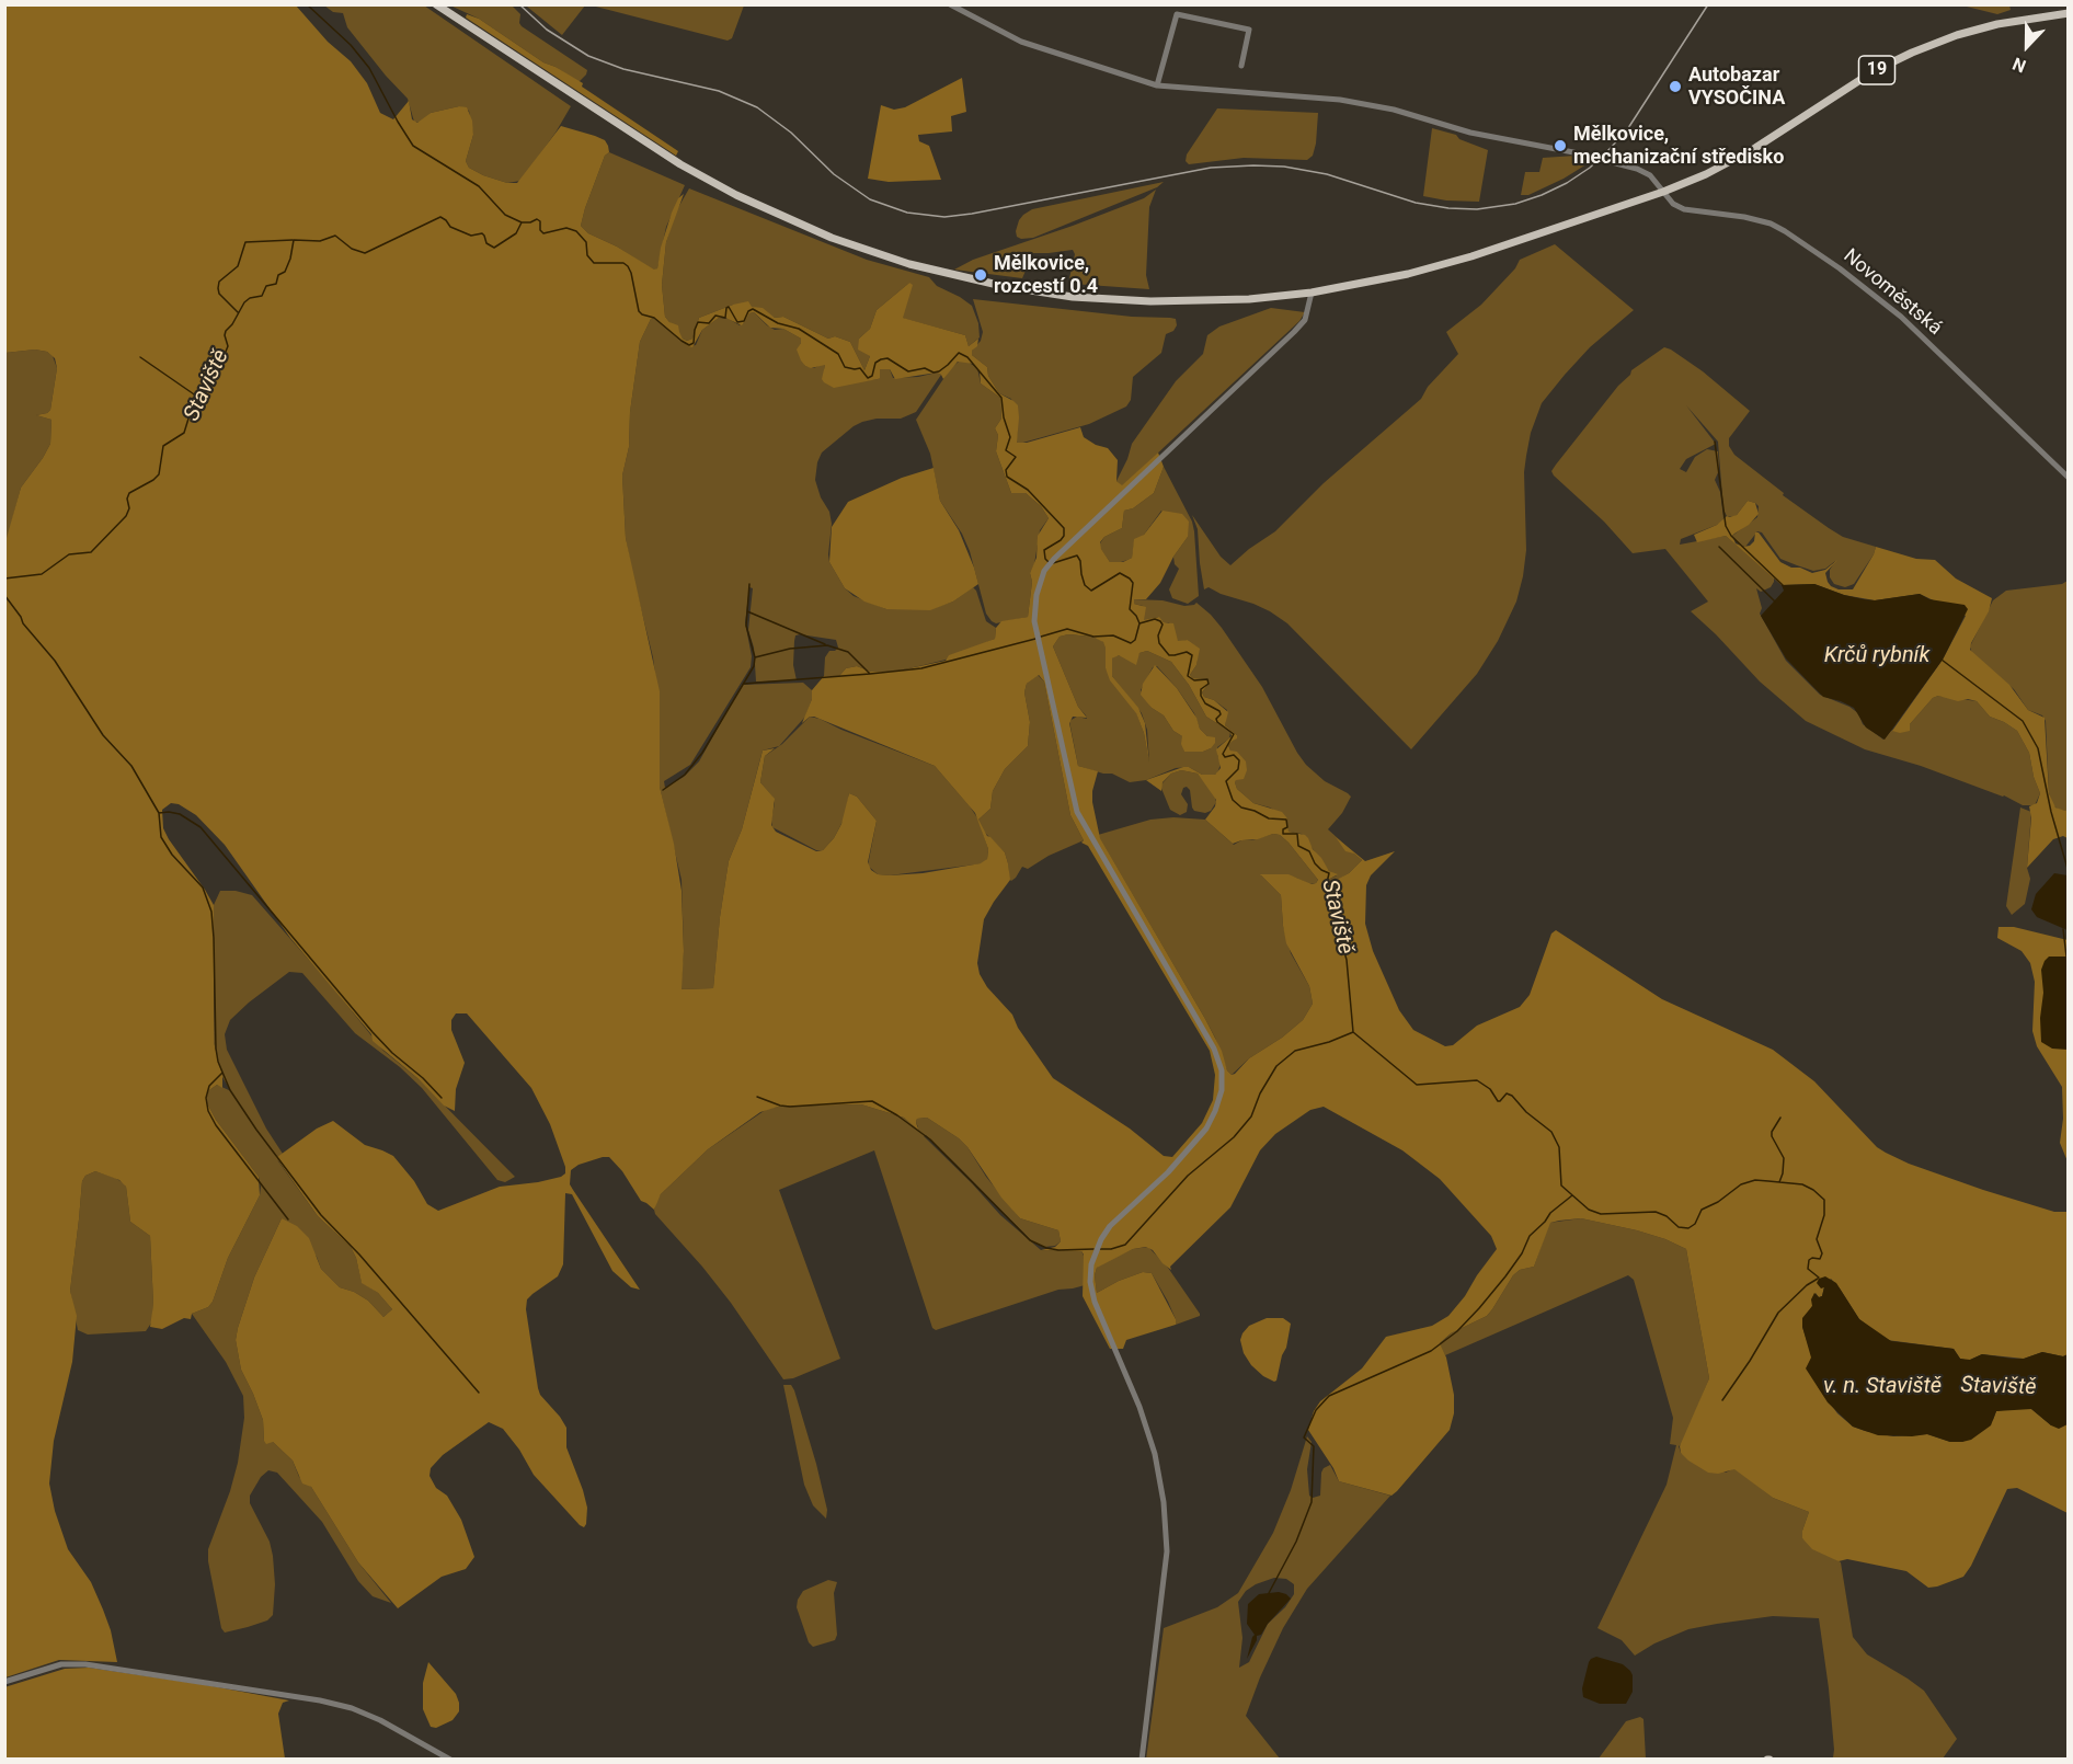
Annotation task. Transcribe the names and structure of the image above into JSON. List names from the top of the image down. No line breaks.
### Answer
{"streets":{"main road":["19"],"street":["Novoměstská"]},"crossings":[["19","Novoměstská"]],"water":["Staviště","Krčů rybník","v. n. Staviště"],"places":["Autobazar VYSOČINA","Mělkovice, mechanizační středisko","Mělkovice, rozcestí 0.4"],"north":"bottom"}
